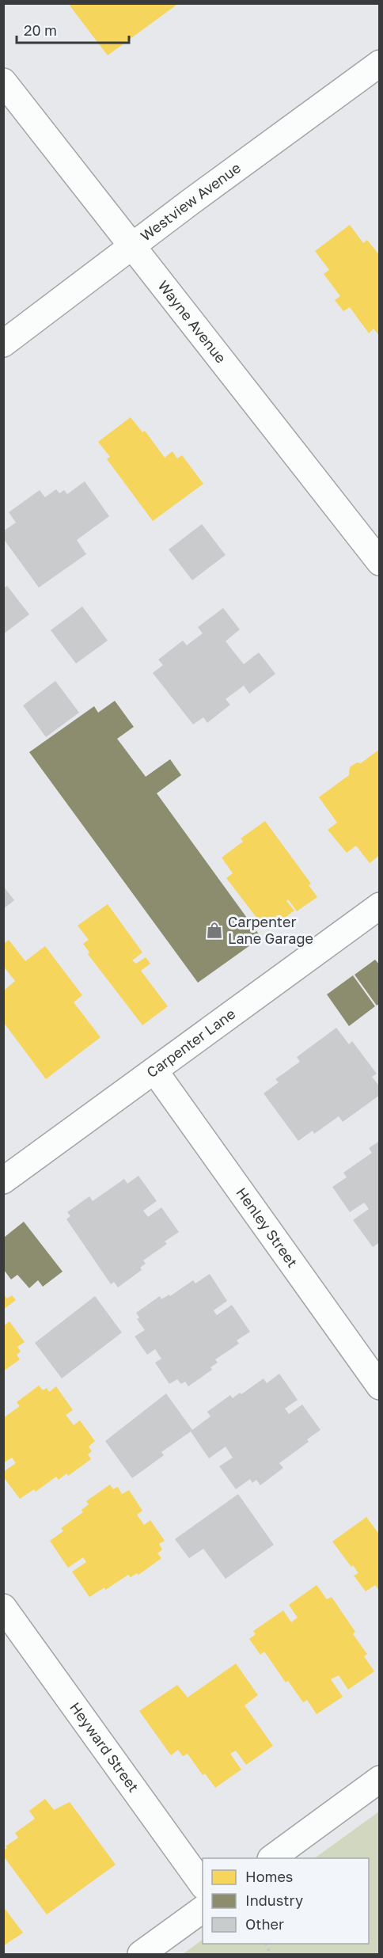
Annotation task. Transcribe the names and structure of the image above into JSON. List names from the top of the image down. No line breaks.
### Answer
{"streets":{"street":["Westview Avenue","Wayne Avenue","Carpenter Lane","Henley Street","Heyward Street"]},"crossings":[["Westview Avenue","Wayne Avenue"],["Carpenter Lane","Henley Street"]],"places":{"shop":["Carpenter Lane Garage"]},"legend":["Homes","Industry","Other"],"scale_bar":"20 m"}
